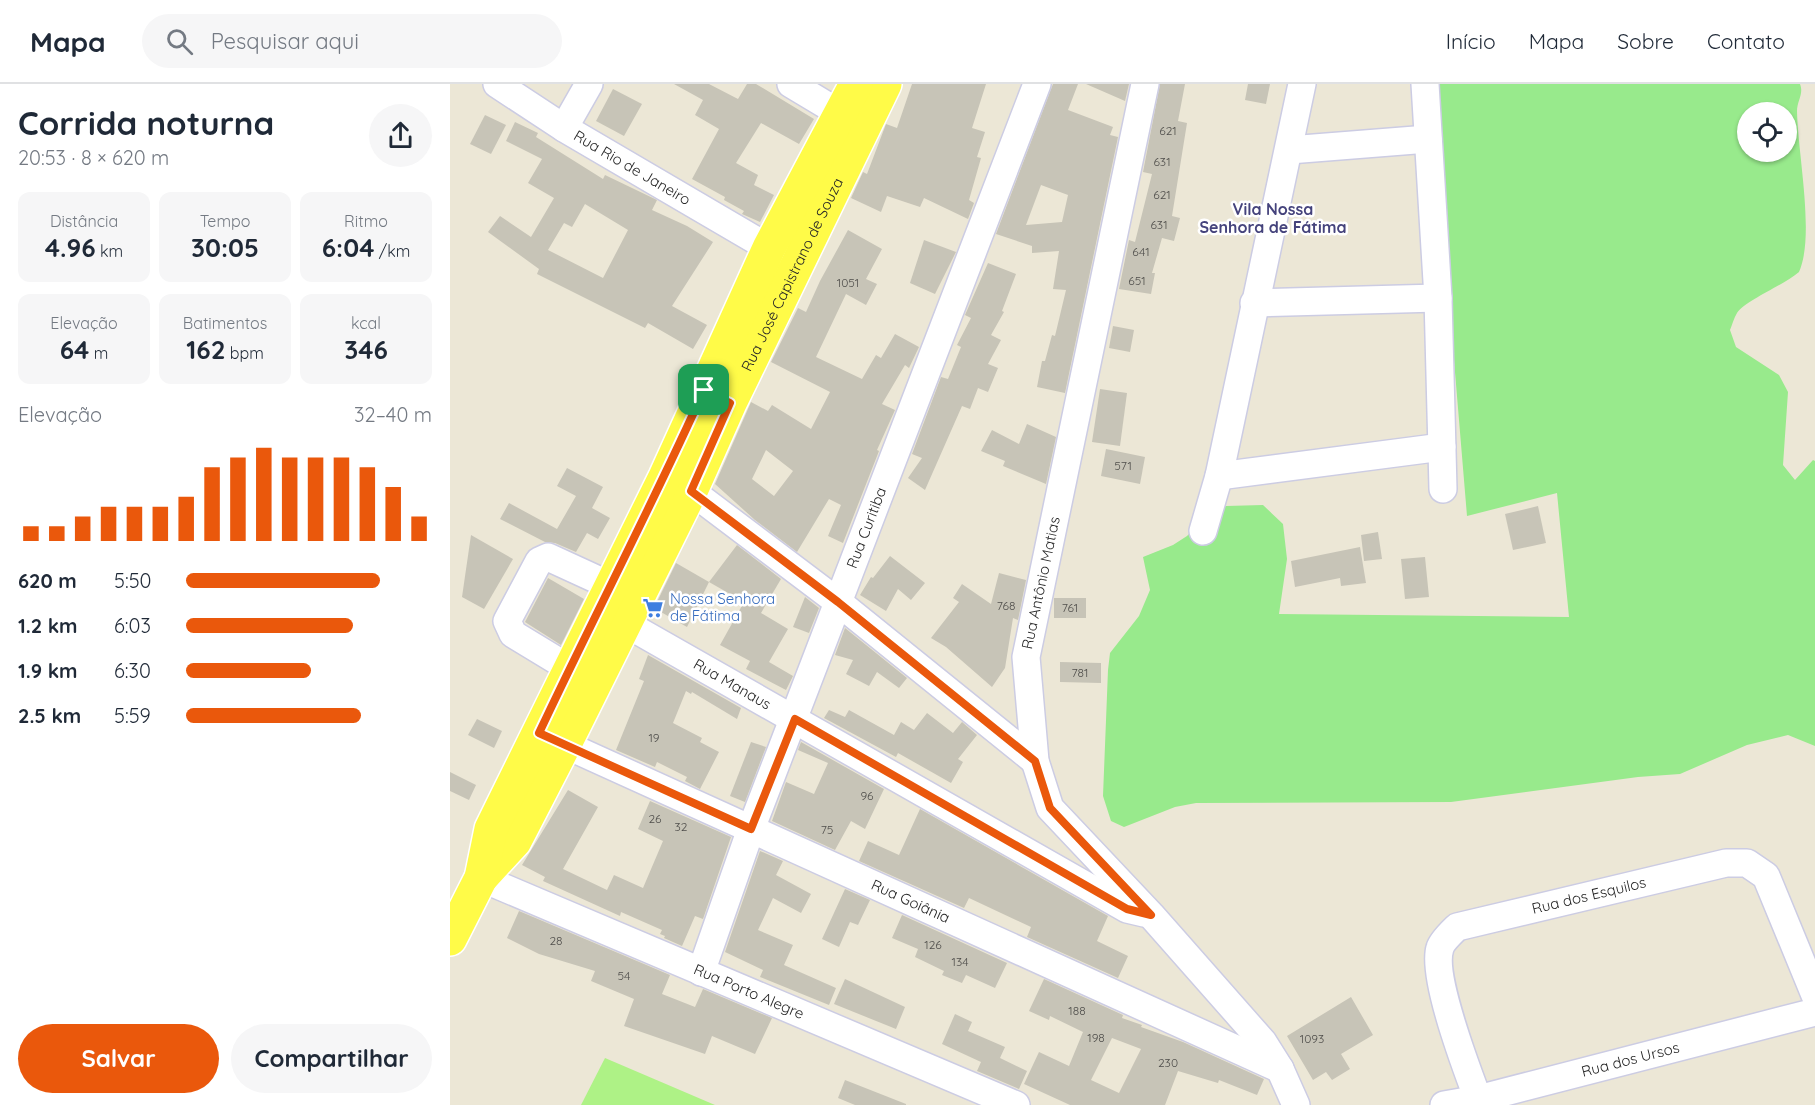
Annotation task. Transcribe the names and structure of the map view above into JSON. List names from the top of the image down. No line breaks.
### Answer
{"streets":{"main road":["Rua José Capistrano de Souza"],"street":["Rua Rio de Janeiro","Rua Curitiba","Rua Antônio Matias","Rua Manaus","Rua dos Esquilos","Rua Goiânia","Rua Porto Alegre","Rua dos Ursos"]},"crossings":[["Rua Rio de Janeiro","Rua José Capistrano de Souza"],["Rua José Capistrano de Souza","Rua Manaus"],["Rua José Capistrano de Souza","Rua Goiânia"],["Rua José Capistrano de Souza","Rua Porto Alegre"],["Rua Curitiba","Rua Manaus"],["Rua Curitiba","Rua Goiânia"],["Rua Curitiba","Rua Porto Alegre"],["Rua Antônio Matias","Rua Manaus"],["Rua Antônio Matias","Rua Goiânia"],["Rua dos Esquilos","Rua dos Ursos"]],"districts":["Vila Nossa Senhora de Fátima"],"places":{"supermarket":["Nossa Senhora de Fátima"]},"house_numbers":["621","631","621","631","641","651","1051","571","768","761","781","19","96","26","32","75","28","126","134","54","188","198","1093","230"],"page":{"header":"Mapa","search":"Pesquisar aqui","nav":["Início","Mapa","Sobre","Contato"],"heading":["Corrida noturna","20:53 · 8 × 620 m"],"stats":[["Distância","4.96 km"],["Tempo","30:05"],["Ritmo","6:04 /km"],["Elevação","64 m"],["Batimentos","162 bpm"],["kcal","346"]],"chart":["Elevação","32–40 m"],"list":[{"name":"620 m","note":"5:50"},{"name":"1.2 km","note":"6:03"},{"name":"1.9 km","note":"6:30"},{"name":"2.5 km","note":"5:59"}],"buttons":["Salvar","Compartilhar"]}}
